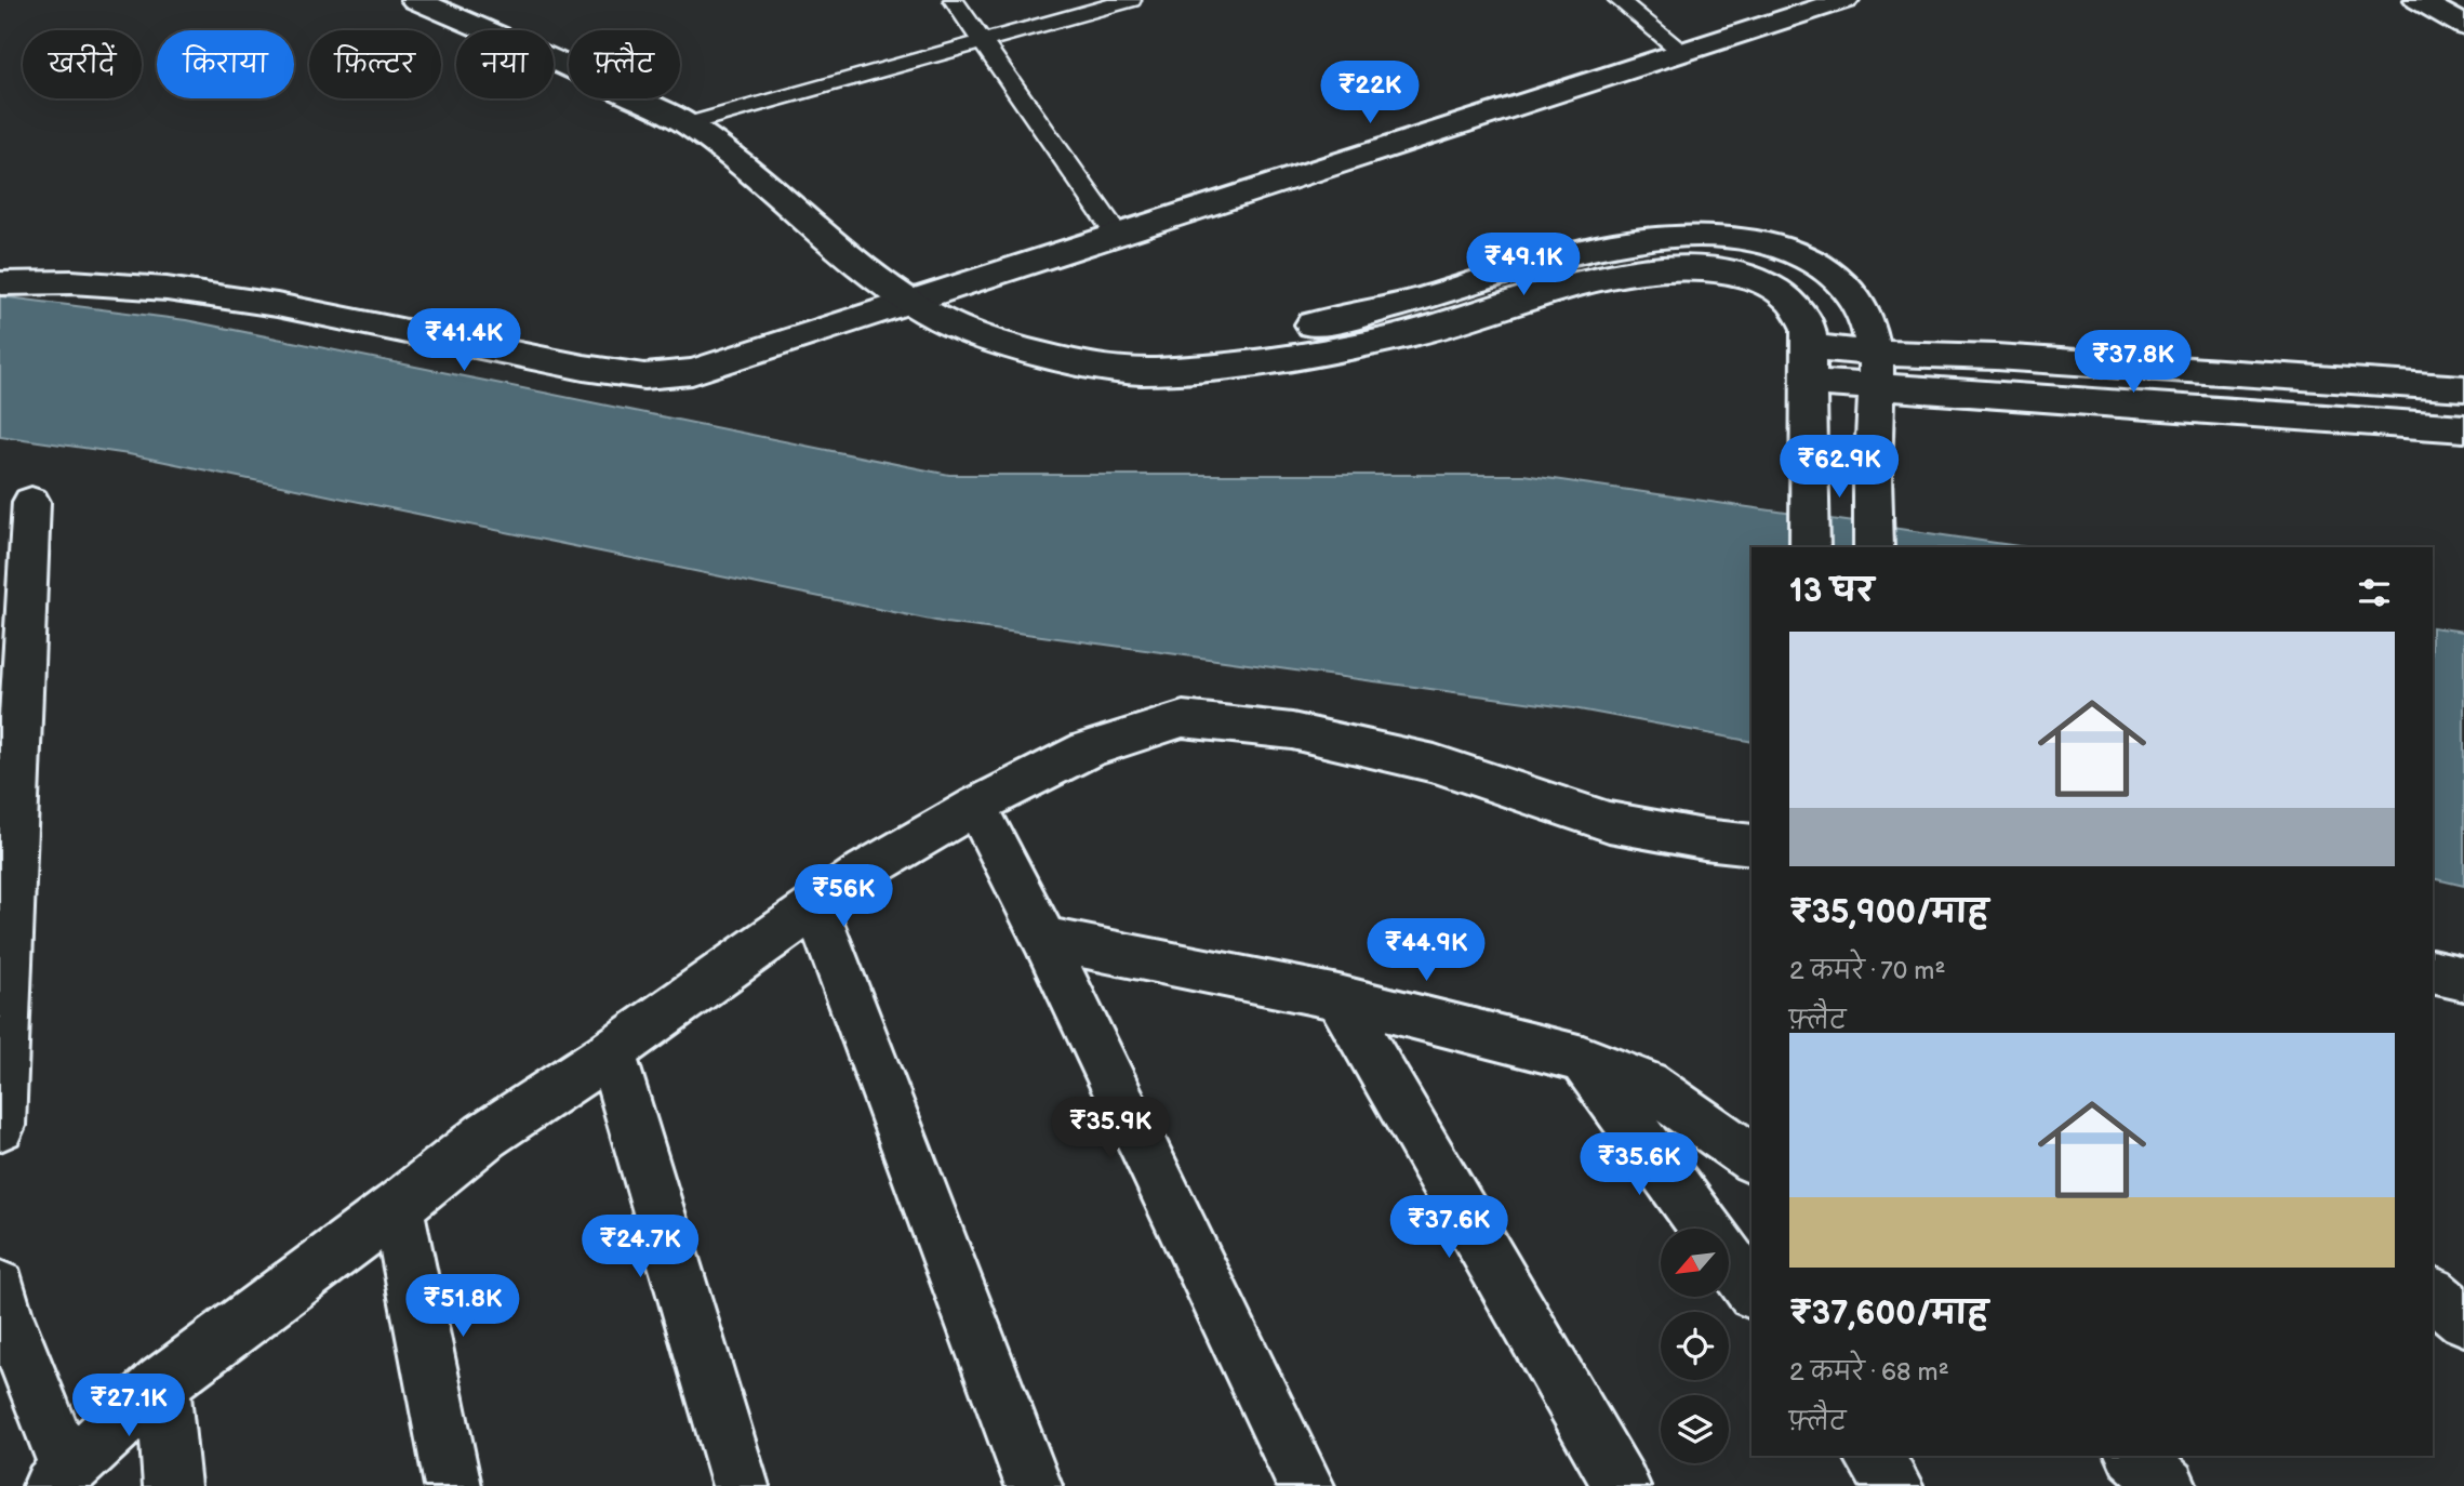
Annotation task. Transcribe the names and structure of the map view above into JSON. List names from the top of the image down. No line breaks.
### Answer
{"north":"bottom left","page":{"chip":["खरीदें","किराया","फ़िल्टर","नया","फ़्लैट"],"price":["₹22K","₹49.1K","₹41.4K","₹37.8K","₹62.9K","₹56K","₹44.9K","₹35.9K","₹35.6K","₹37.6K","₹24.7K","₹51.8K","₹27.1K"],"heading":"13 घर","list":[{"name":"₹35,900/माह","note":"2 कमरे · 70 m² · फ़्लैट"},{"name":"₹37,600/माह","note":"2 कमरे · 68 m² · फ़्लैट"}]}}
